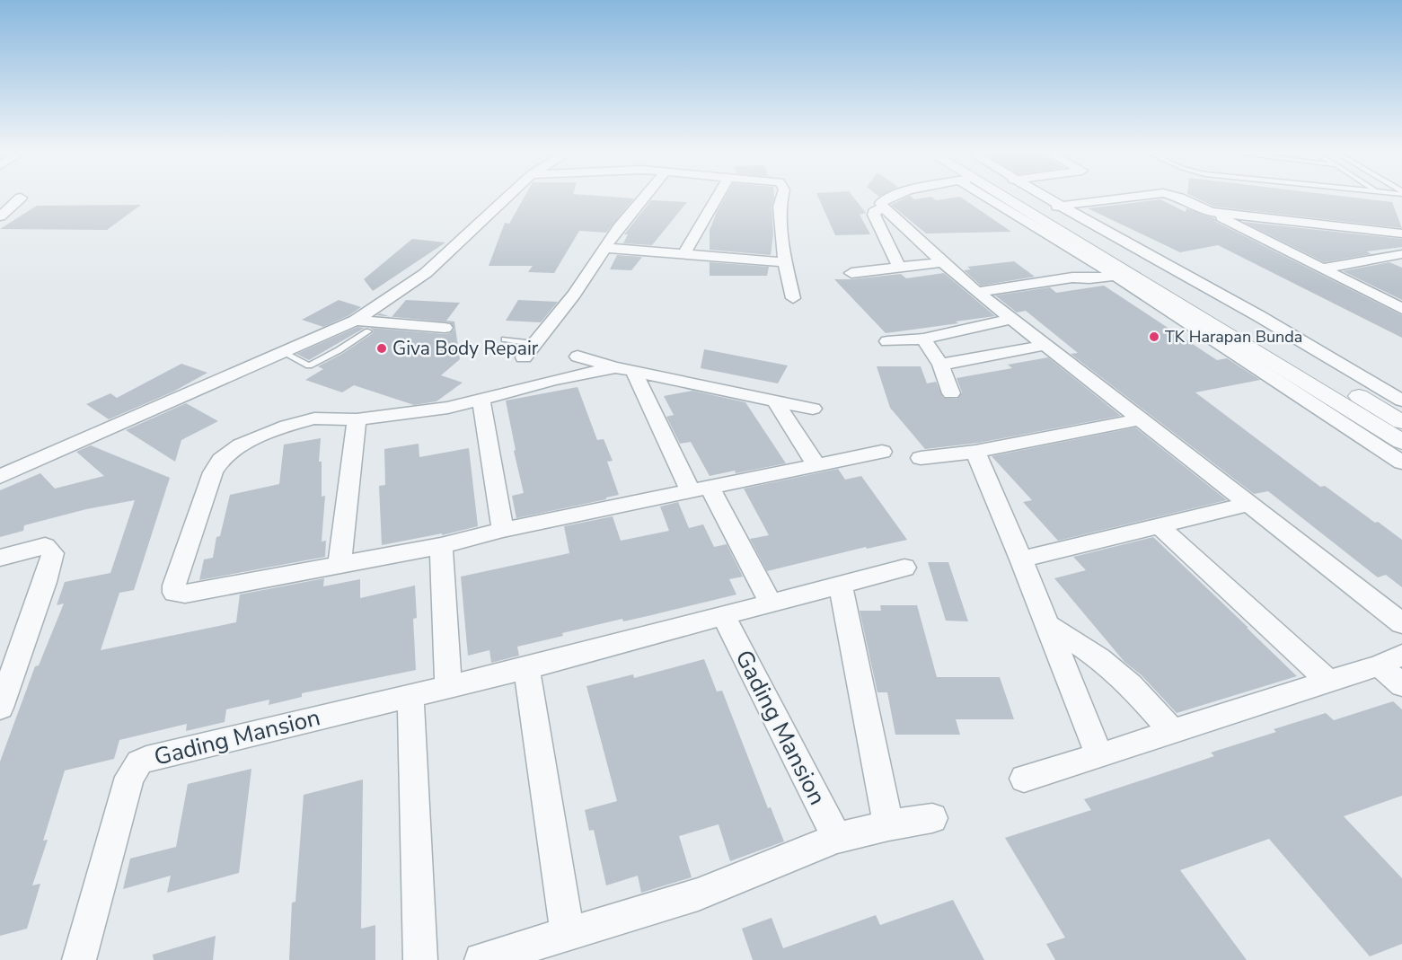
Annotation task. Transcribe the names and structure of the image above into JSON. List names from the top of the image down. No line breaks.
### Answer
{"streets":{"street":["Gading Mansion"]},"places":["TK Harapan Bunda","Giva Body Repair"]}
